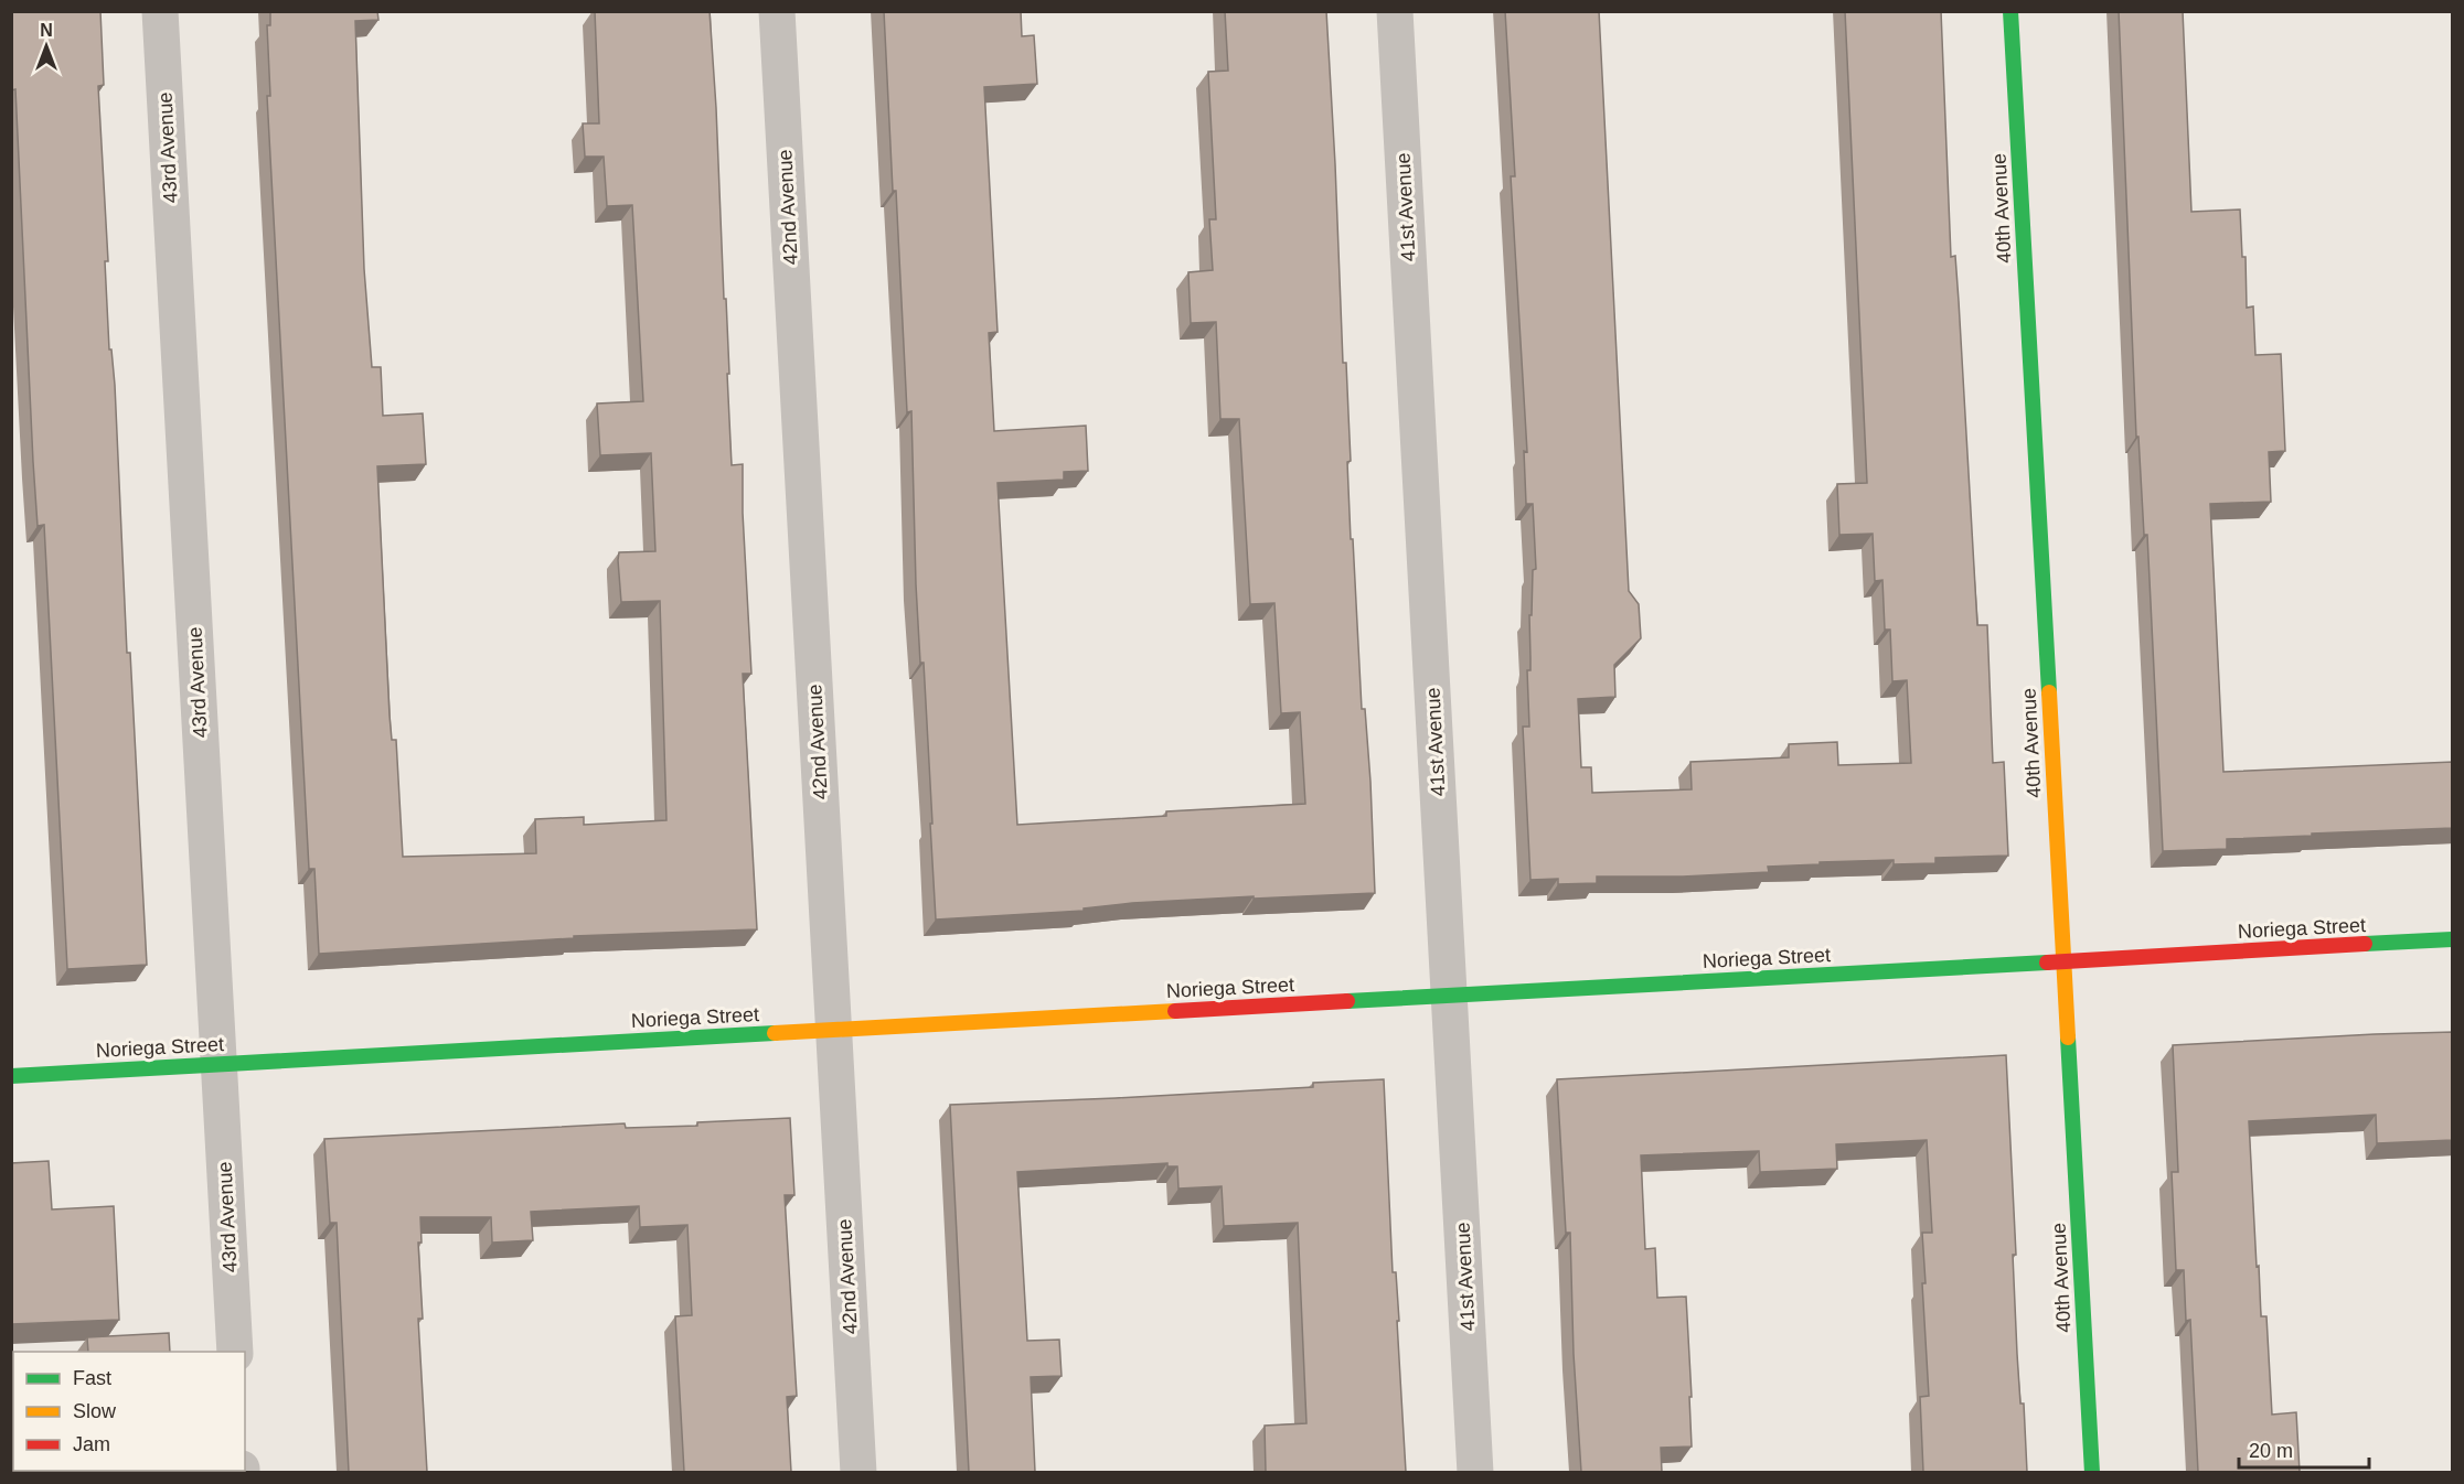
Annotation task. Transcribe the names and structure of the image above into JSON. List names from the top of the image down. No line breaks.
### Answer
{"streets":{"street":["43rd Avenue","42nd Avenue","41st Avenue","40th Avenue","Noriega Street"]},"crossings":[["43rd Avenue","Noriega Street"],["42nd Avenue","Noriega Street"],["41st Avenue","Noriega Street"],["40th Avenue","Noriega Street"]],"legend":["Fast","Slow","Jam"],"scale_bar":"20 m","north":"top"}
